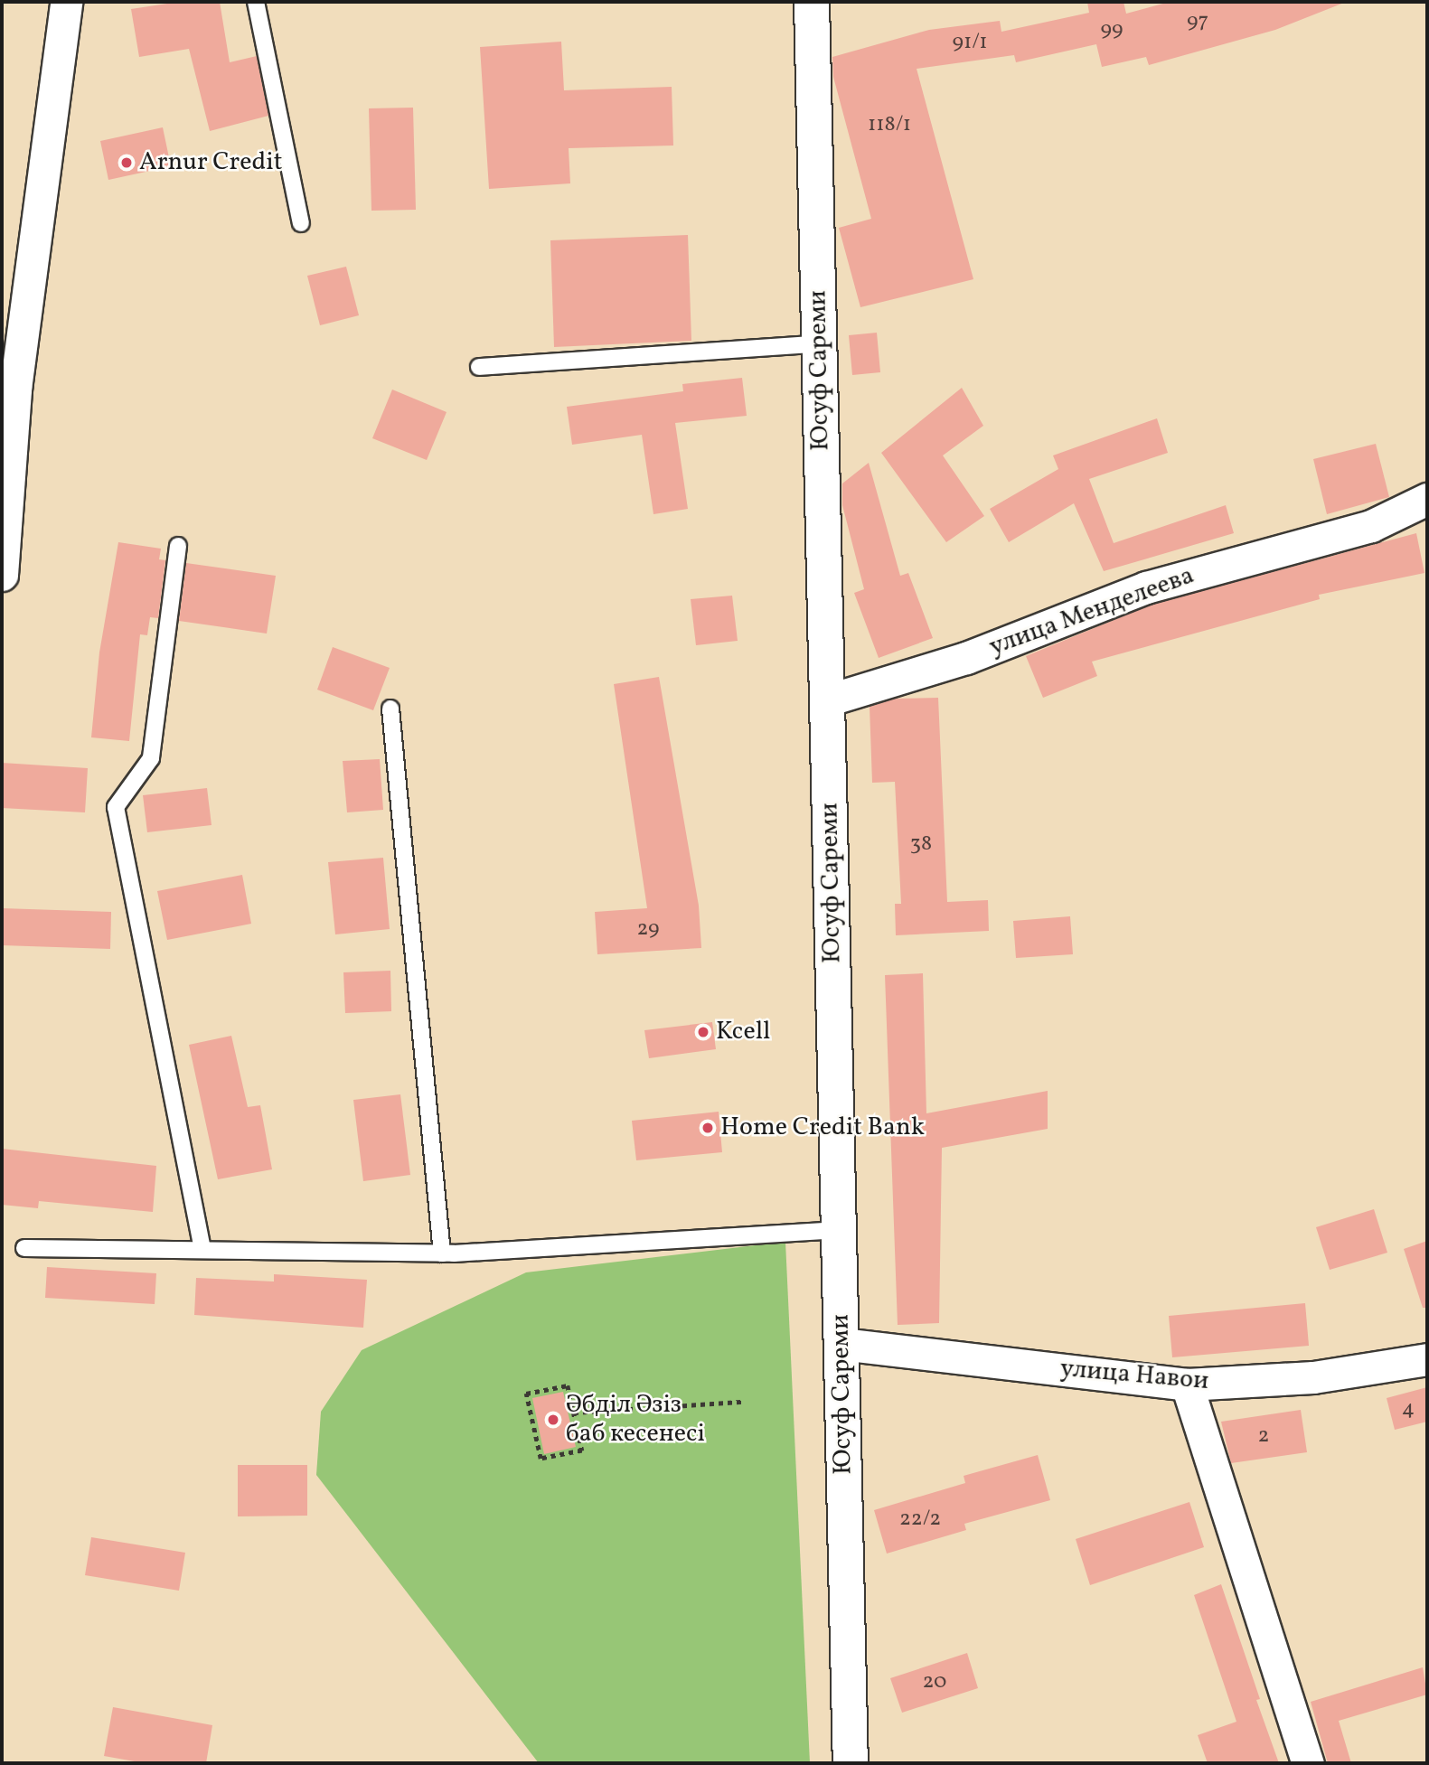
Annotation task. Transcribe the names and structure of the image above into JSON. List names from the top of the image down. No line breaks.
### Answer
{"streets":{"main road":["Юсуф Сареми"],"street":["улица Менделеева","улица Навои"]},"crossings":[["Юсуф Сареми","улица Менделеева"],["Юсуф Сареми","улица Навои"]],"places":["Arnur Credit","Kcell","Home Credit Bank","Әбділ Әзіз баб кесенесі"],"house_numbers":["97","99","91/1","118/1","38","29","4","2","22/2","20"]}
